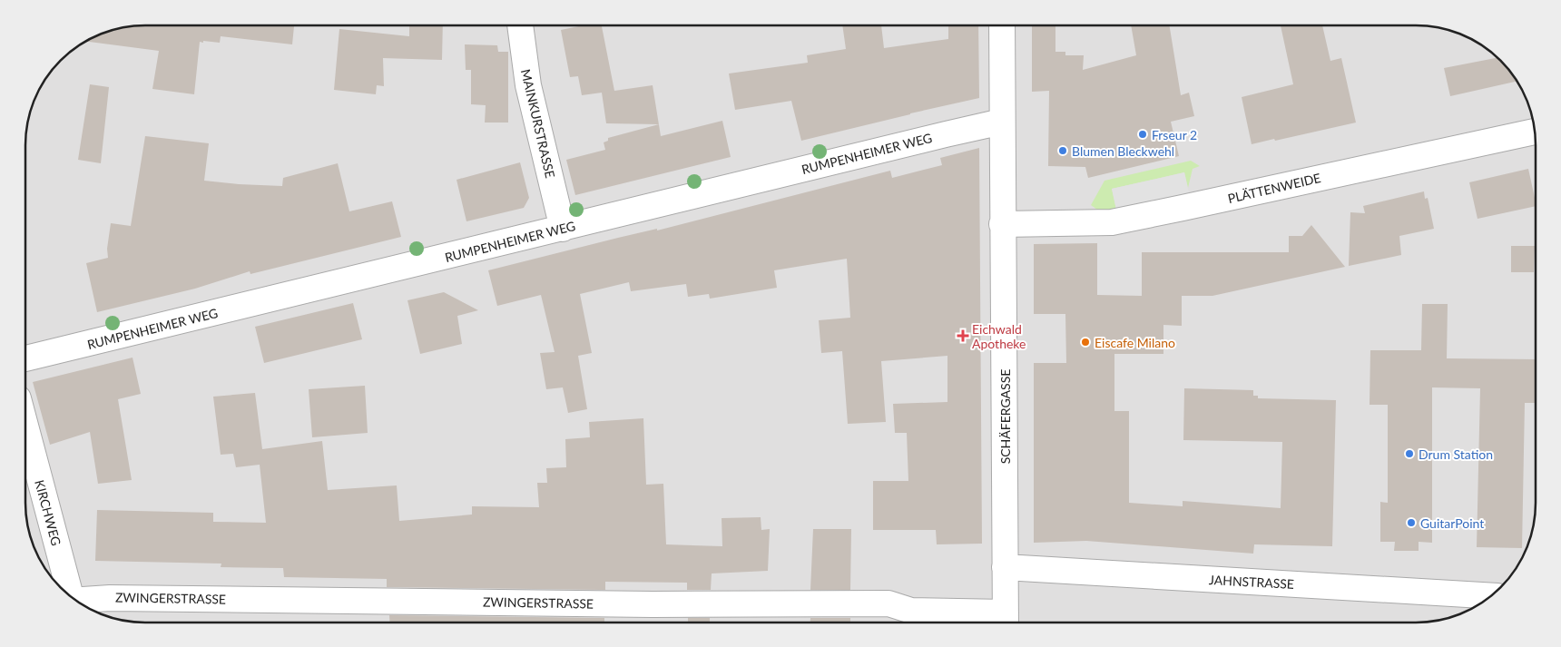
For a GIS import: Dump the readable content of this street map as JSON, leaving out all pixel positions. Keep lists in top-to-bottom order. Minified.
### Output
{"streets":{"street":["MAINKURSTRASSE","RUMPENHEIMER WEG","PLÄTTENWEIDE","SCHÄFERGASSE","KIRCHWEG","JAHNSTRASSE","ZWINGERSTRASSE"]},"crossings":[["MAINKURSTRASSE","RUMPENHEIMER WEG"],["RUMPENHEIMER WEG","SCHÄFERGASSE"],["PLÄTTENWEIDE","SCHÄFERGASSE"],["SCHÄFERGASSE","JAHNSTRASSE"],["SCHÄFERGASSE","ZWINGERSTRASSE"]],"places":{"other":["Frseur 2","Blumen Bleckwehl","Eiscafe Milano","Drum Station","GuitarPoint"],"health":["Eichwald Apotheke"]}}
